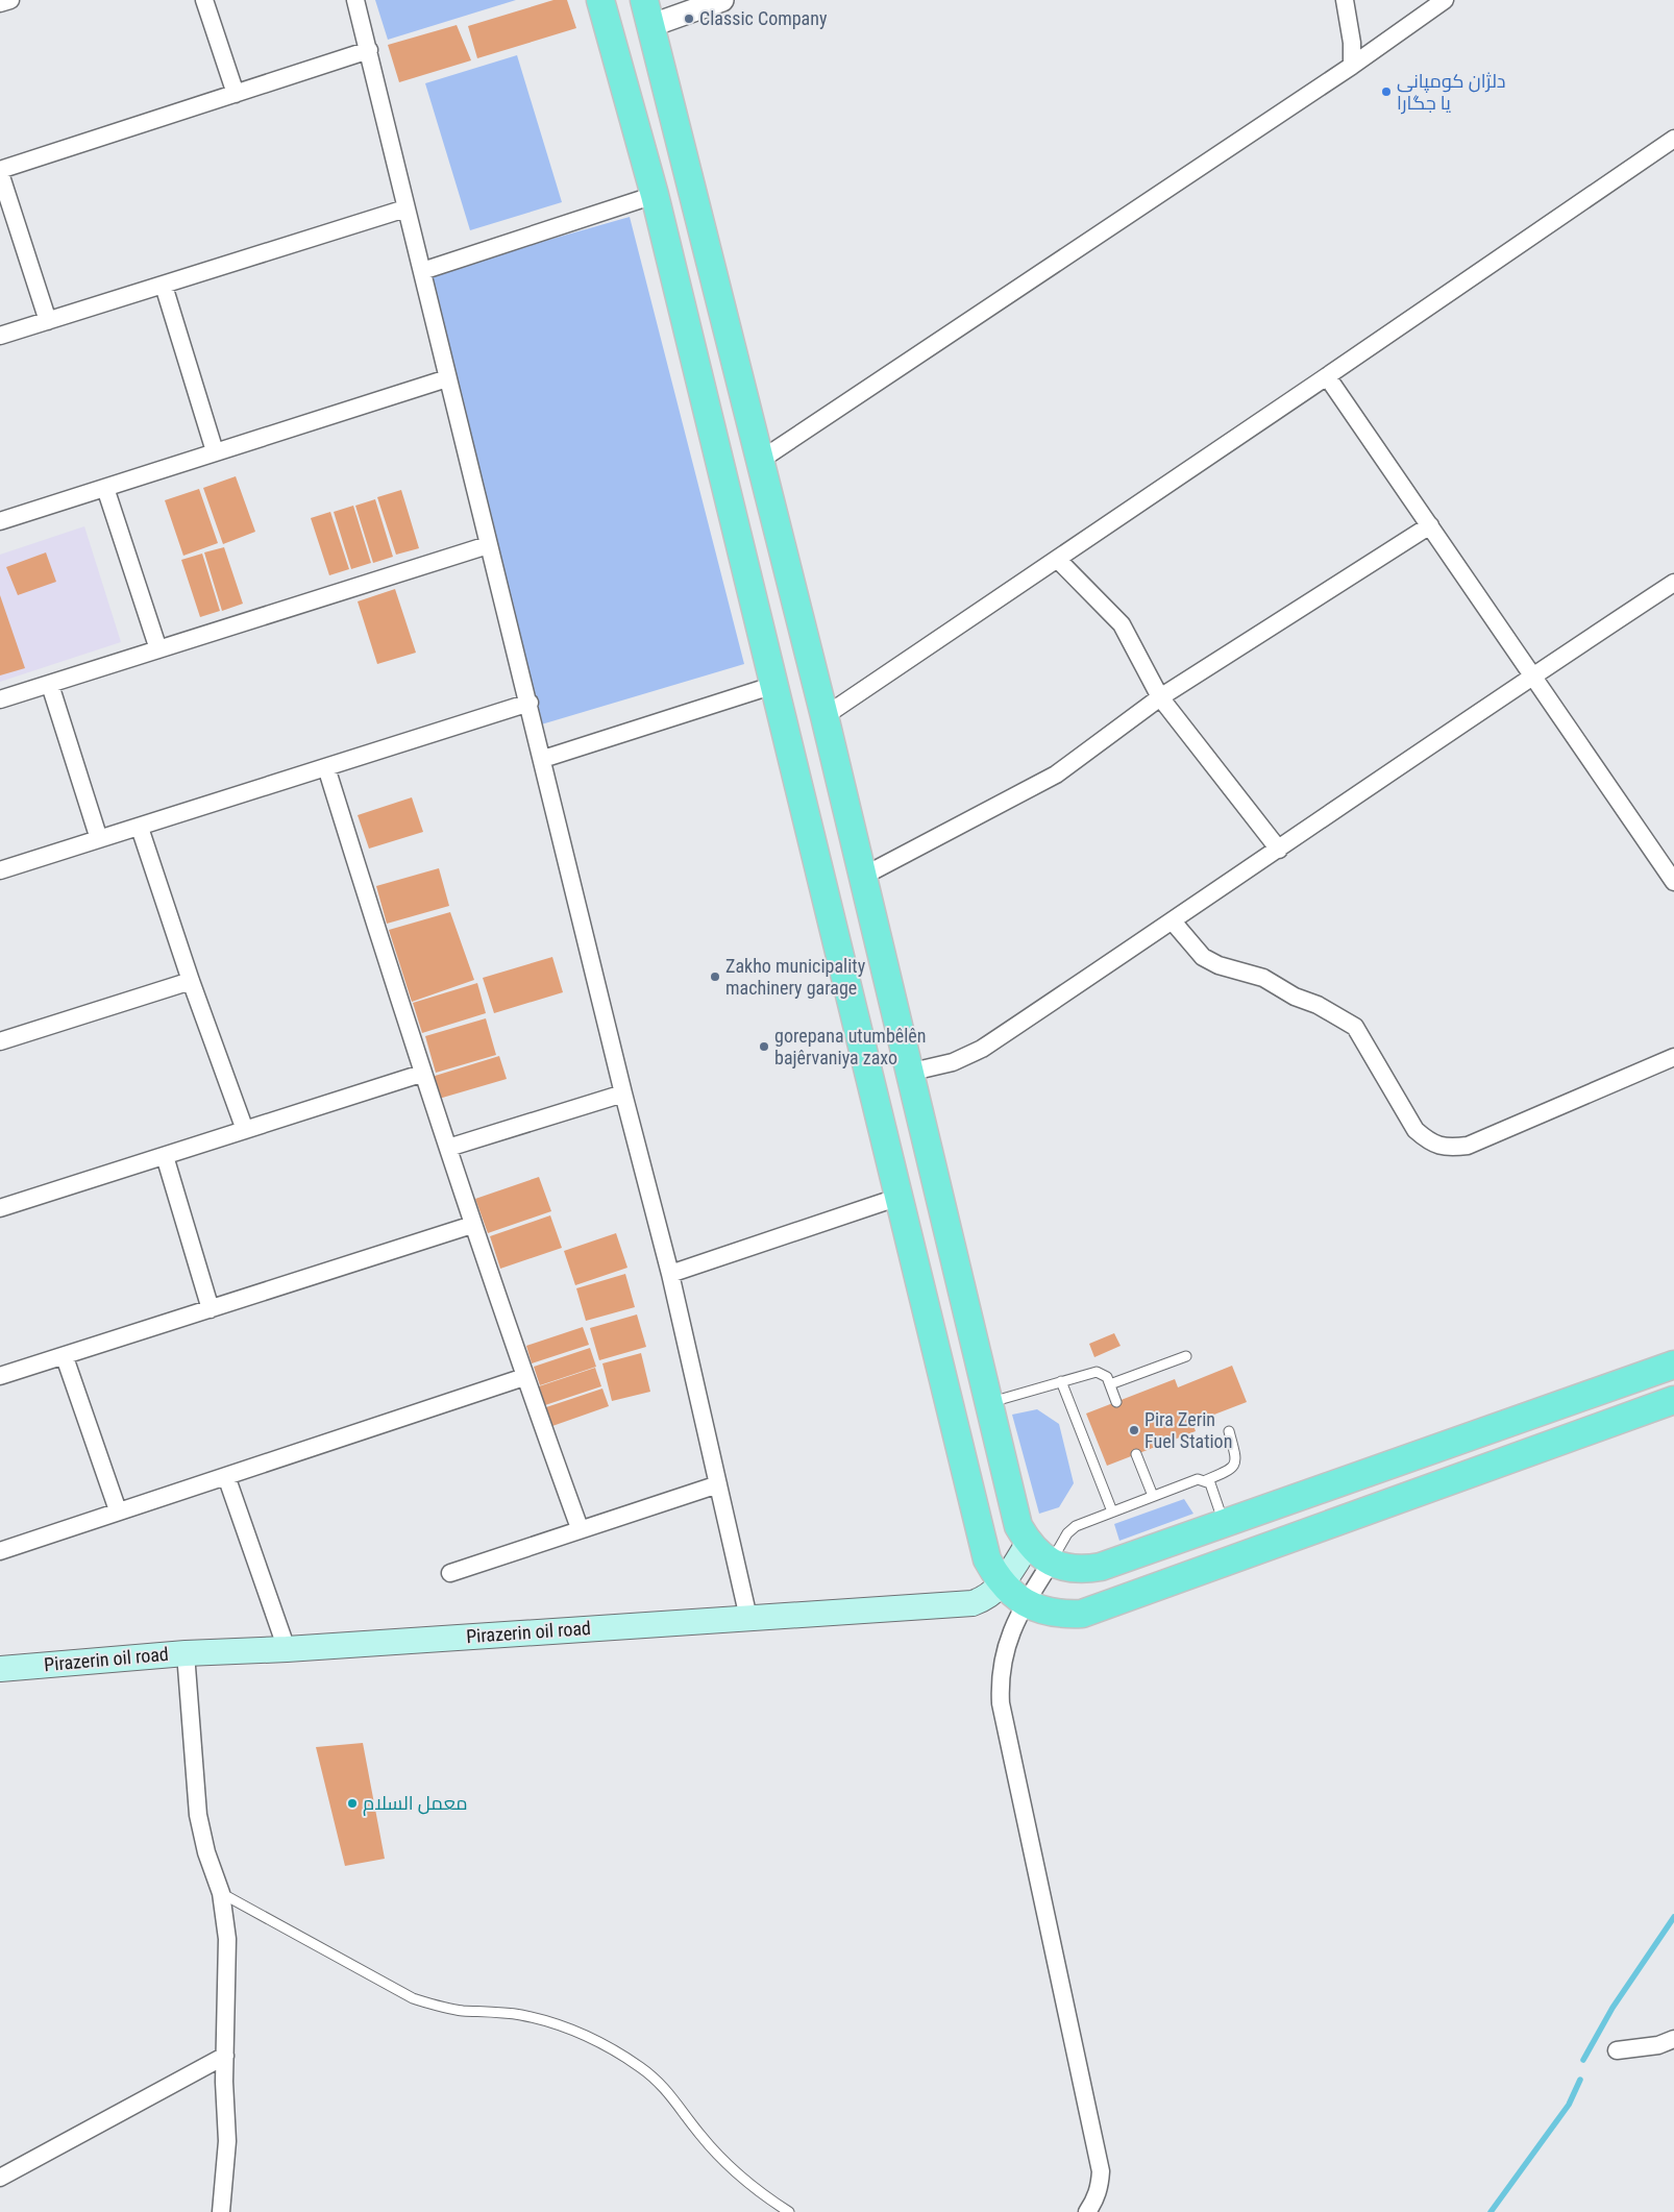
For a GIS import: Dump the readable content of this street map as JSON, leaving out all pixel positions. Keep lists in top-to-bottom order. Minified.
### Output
{"streets":{"main road":["Pirazerin oil road"]},"places":["Classic Company","دلژان کومپانی یا جگارا","Zakho municipality machinery garage","gorepana utumbêlên bajêrvaniya zaxo","Pira Zerin Fuel Station","معمل السلام"]}
